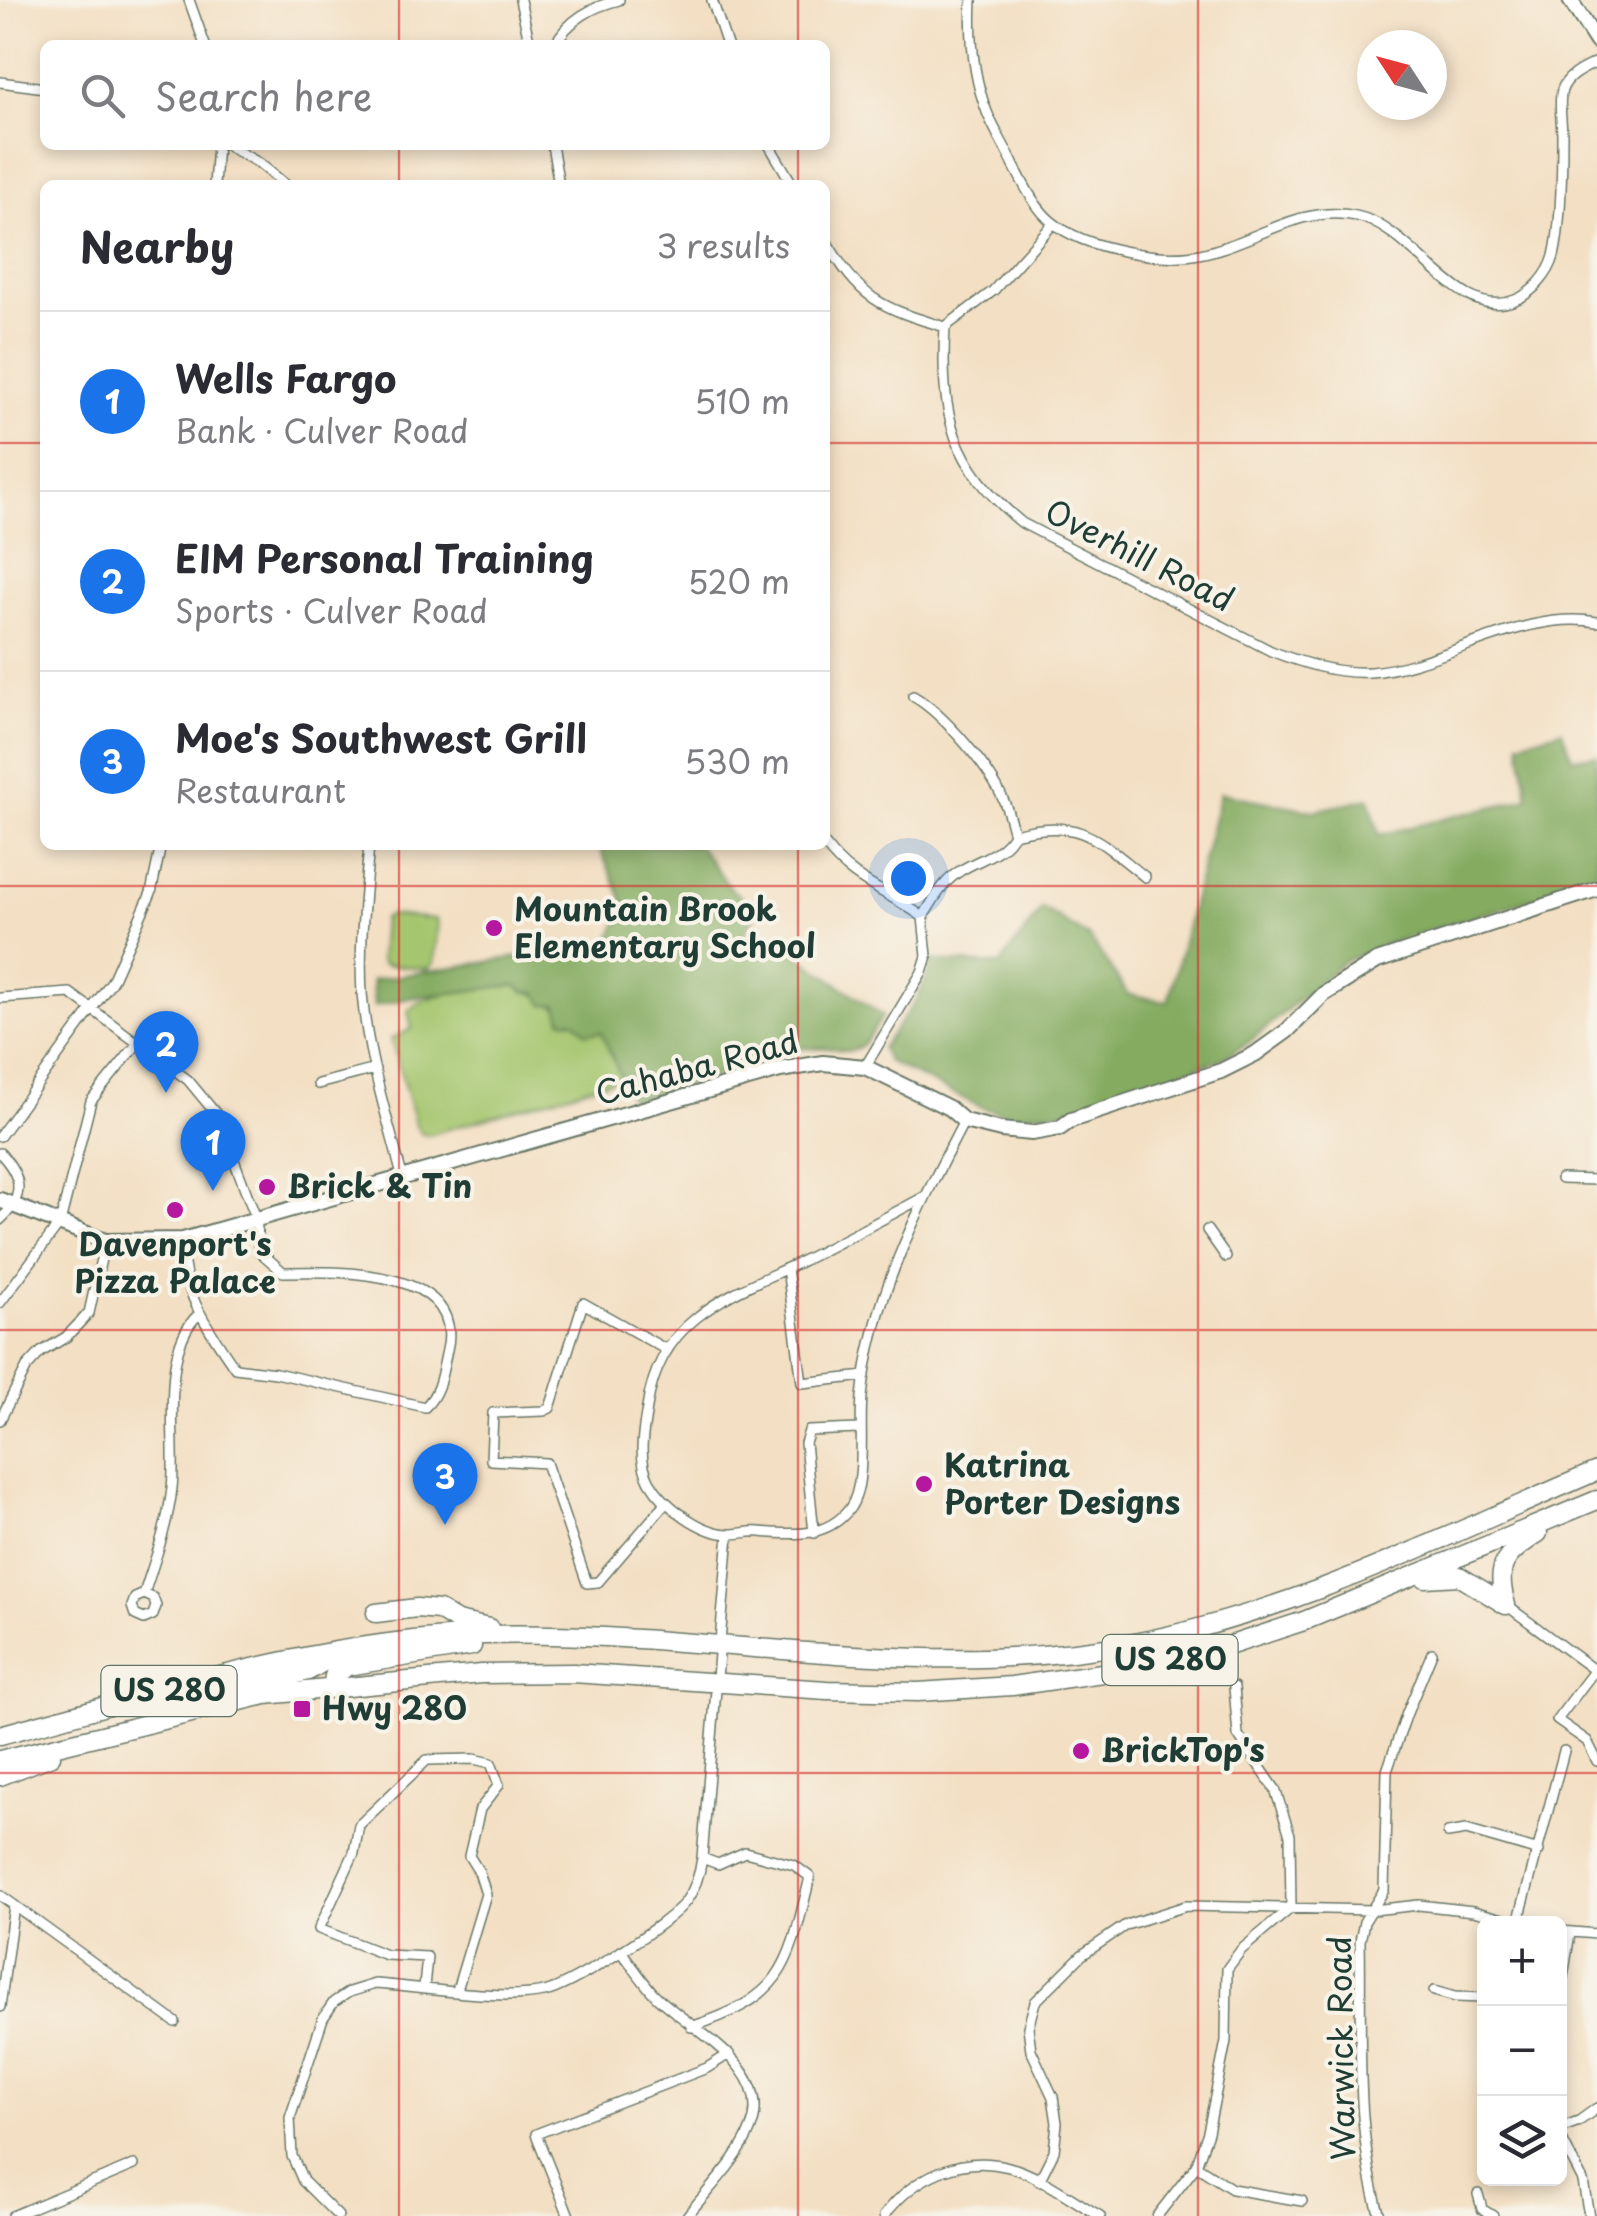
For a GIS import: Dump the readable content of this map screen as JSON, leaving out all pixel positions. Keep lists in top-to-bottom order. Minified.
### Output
{"streets":{"highway":["US 280"],"street":["Overhill Road","Cahaba Road","Warwick Road"]},"places":{"other":["Mountain Brook Elementary School","Brick & Tin","Davenport's Pizza Palace","Katrina Porter Designs","BrickTop's"],"transit":["Hwy 280"]},"north":"top left","page":{"search":"Search here","heading":["Nearby","3 results"],"list":[{"mark":"1","name":"Wells Fargo","note":"Bank · Culver Road","value":"510 m"},{"mark":"2","name":"EIM Personal Training","note":"Sports · Culver Road","value":"520 m"},{"mark":"3","name":"Moe's Southwest Grill","note":"Restaurant","value":"530 m"}],"pins":["2","1","3"],"map_buttons":["+","−"]}}
